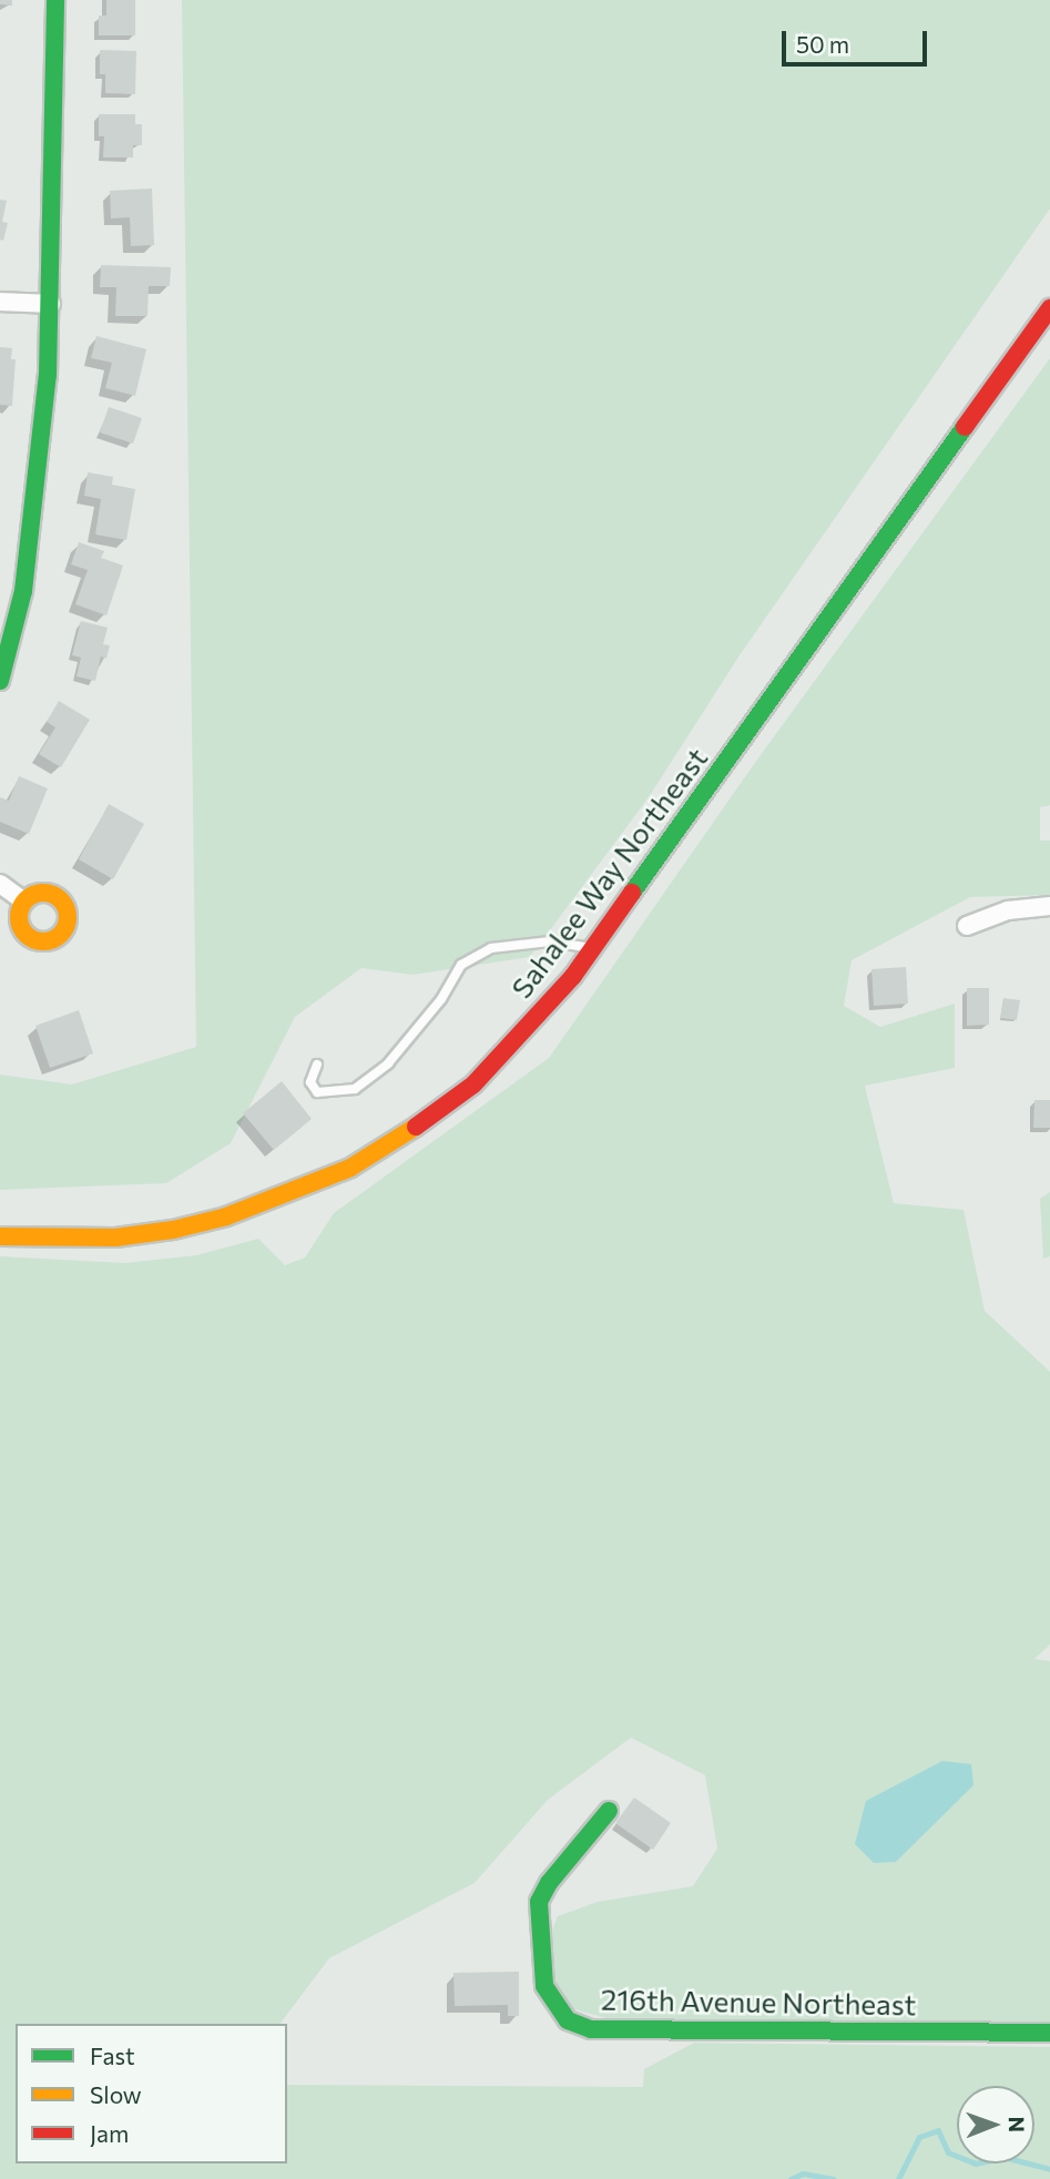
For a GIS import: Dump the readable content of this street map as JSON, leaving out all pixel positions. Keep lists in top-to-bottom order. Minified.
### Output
{"streets":{"main road":["Sahalee Way Northeast","216th Avenue Northeast"]},"legend":["Fast","Slow","Jam"],"scale_bar":"50 m","north":"right"}
